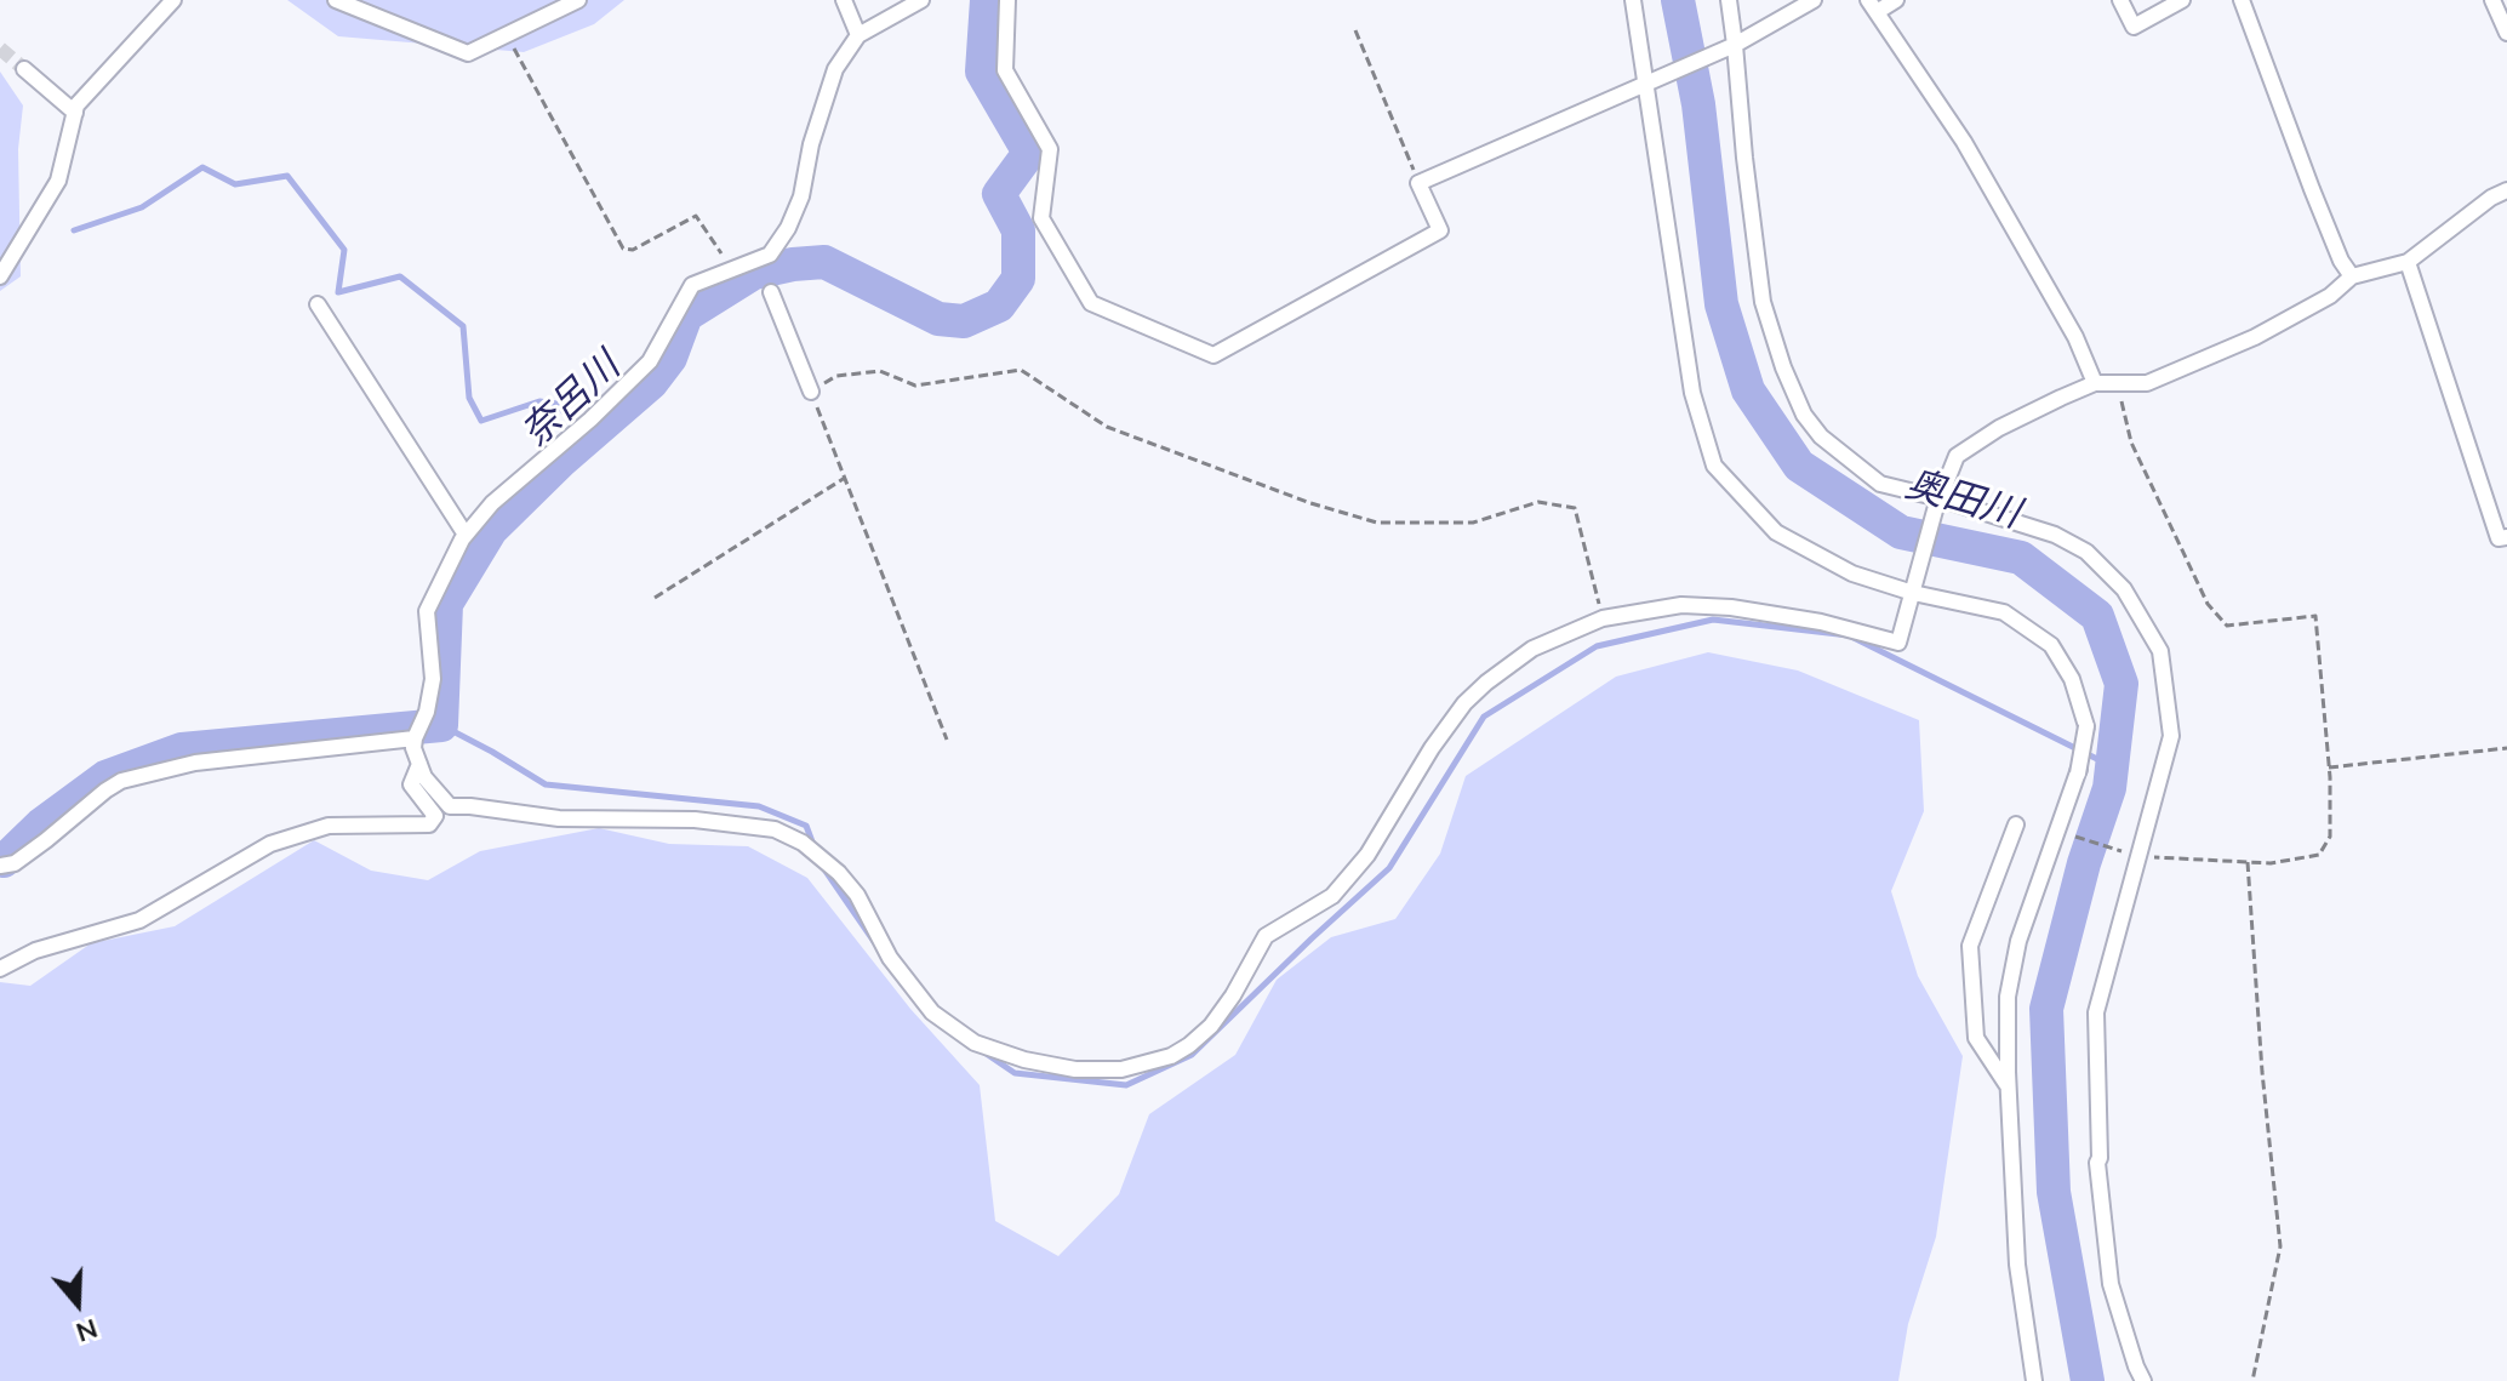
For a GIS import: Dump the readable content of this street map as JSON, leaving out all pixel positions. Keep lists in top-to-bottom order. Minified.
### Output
{"water":["奈呂川","奥田川"],"north":"bottom"}
